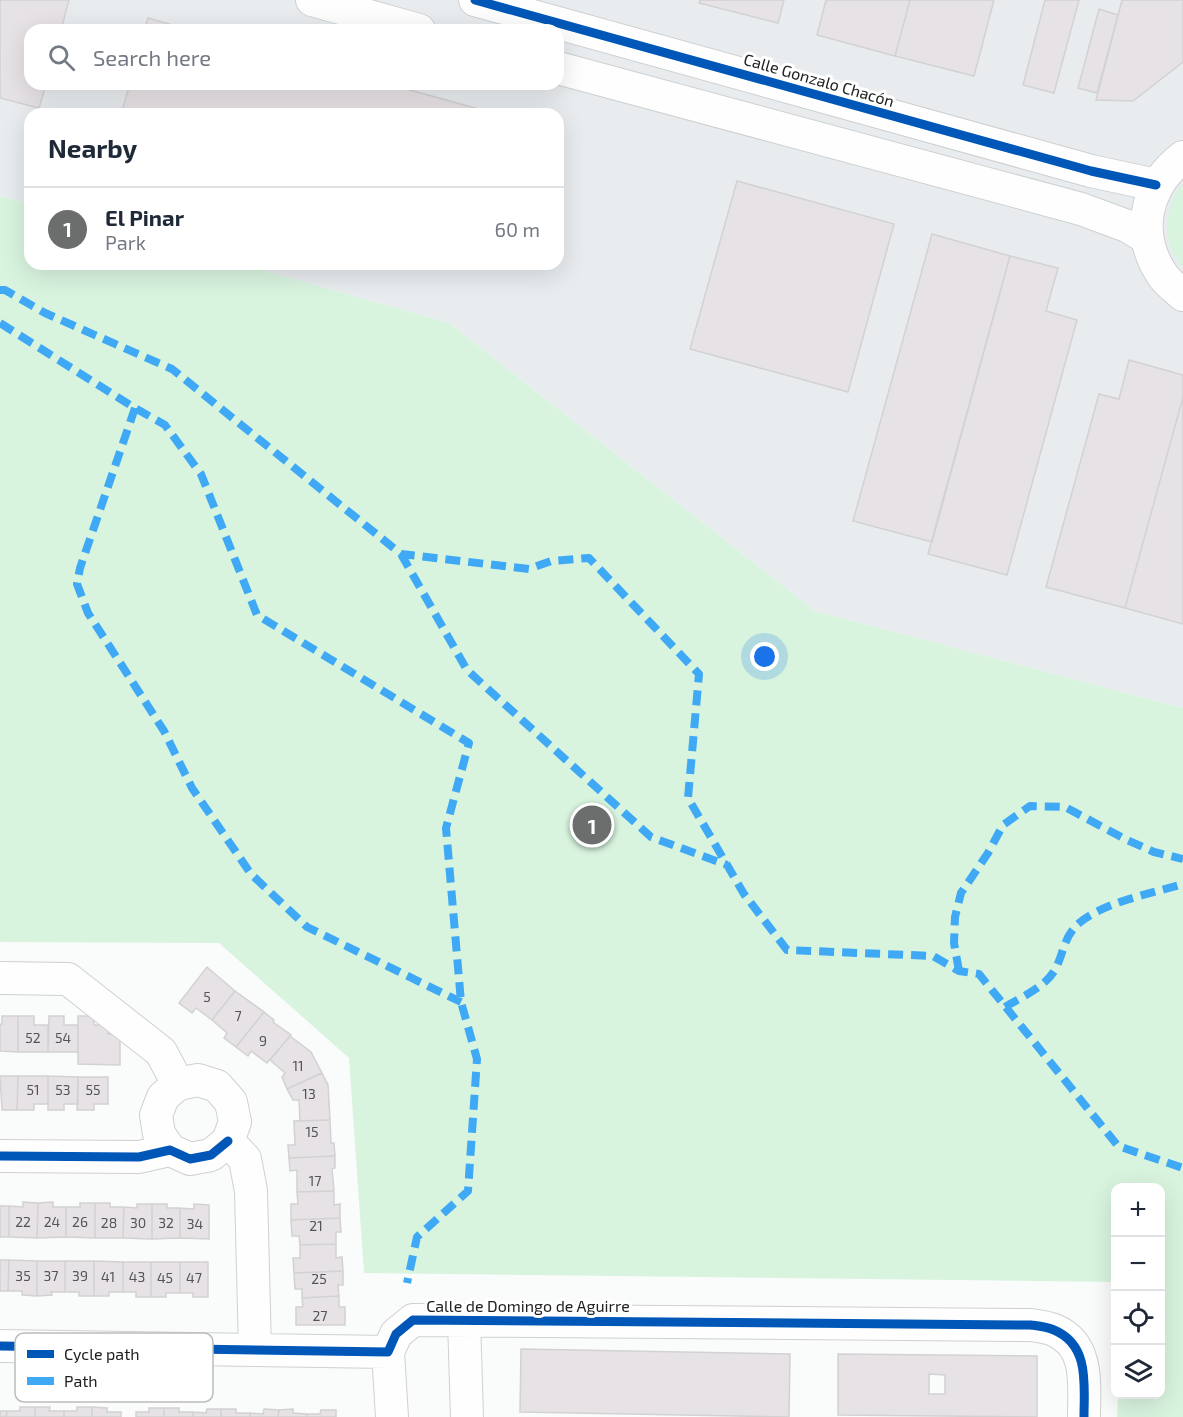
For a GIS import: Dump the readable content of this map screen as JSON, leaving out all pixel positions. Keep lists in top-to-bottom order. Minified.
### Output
{"streets":{"street":["Calle Gonzalo Chacón","Calle de Domingo de Aguirre"]},"house_numbers":["5","7","52","54","9","11","51","53","55","13","15","17","22","24","26","28","30","32","34","21","35","37","39","41","43","45","47","25","27"],"legend":["Cycle path","Path"],"page":{"search":"Search here","heading":"Nearby","list":[{"mark":"1","name":"El Pinar","note":"Park","value":"60 m"}],"pins":"1","map_buttons":["+","−"]}}
